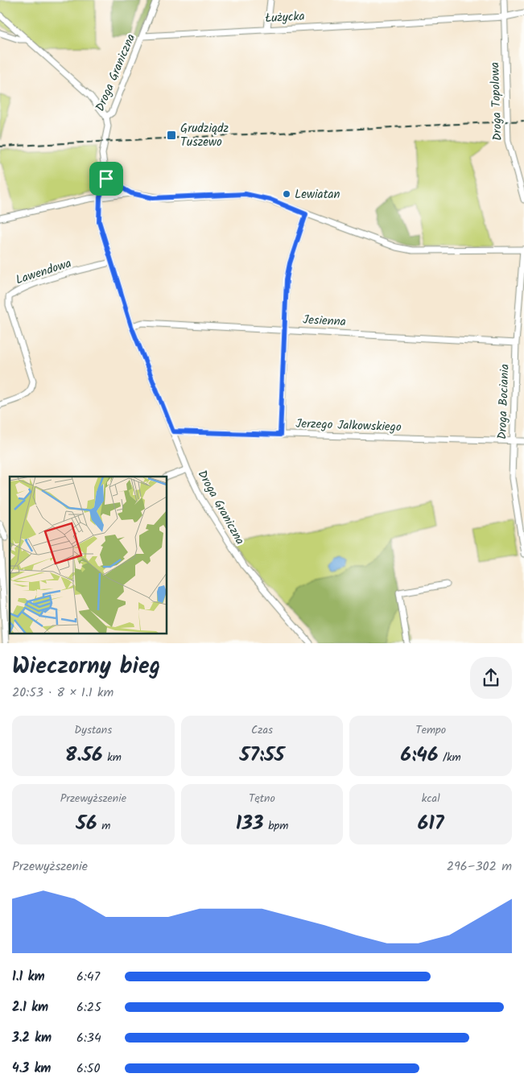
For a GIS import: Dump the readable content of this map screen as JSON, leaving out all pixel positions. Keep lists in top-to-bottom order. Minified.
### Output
{"streets":{"street":["Łużycka","Droga Graniczna","Droga Topolowa","Lawendowa","Jesienna","Droga Bociania","Jerzego Jalkowskiego"]},"crossings":[["Łużycka","Droga Graniczna"],["Łużycka","Droga Topolowa"],["Droga Graniczna","Lawendowa"],["Droga Graniczna","Jesienna"],["Droga Graniczna","Jerzego Jalkowskiego"],["Jesienna","Droga Bociania"],["Droga Bociania","Jerzego Jalkowskiego"]],"places":{"transit":["Grudziądz Tuszewo"],"other":["Lewiatan"]},"page":{"heading":["Wieczorny bieg","20:53 · 8 × 1.1 km"],"stats":[["Dystans","8.56 km"],["Czas","57:55"],["Tempo","6:46 /km"],["Przewyższenie","56 m"],["Tętno","133 bpm"],["kcal","617"]],"chart":["Przewyższenie","296–302 m"],"list":[{"name":"1.1 km","note":"6:47"},{"name":"2.1 km","note":"6:25"},{"name":"3.2 km","note":"6:34"},{"name":"4.3 km","note":"6:50"}]}}
